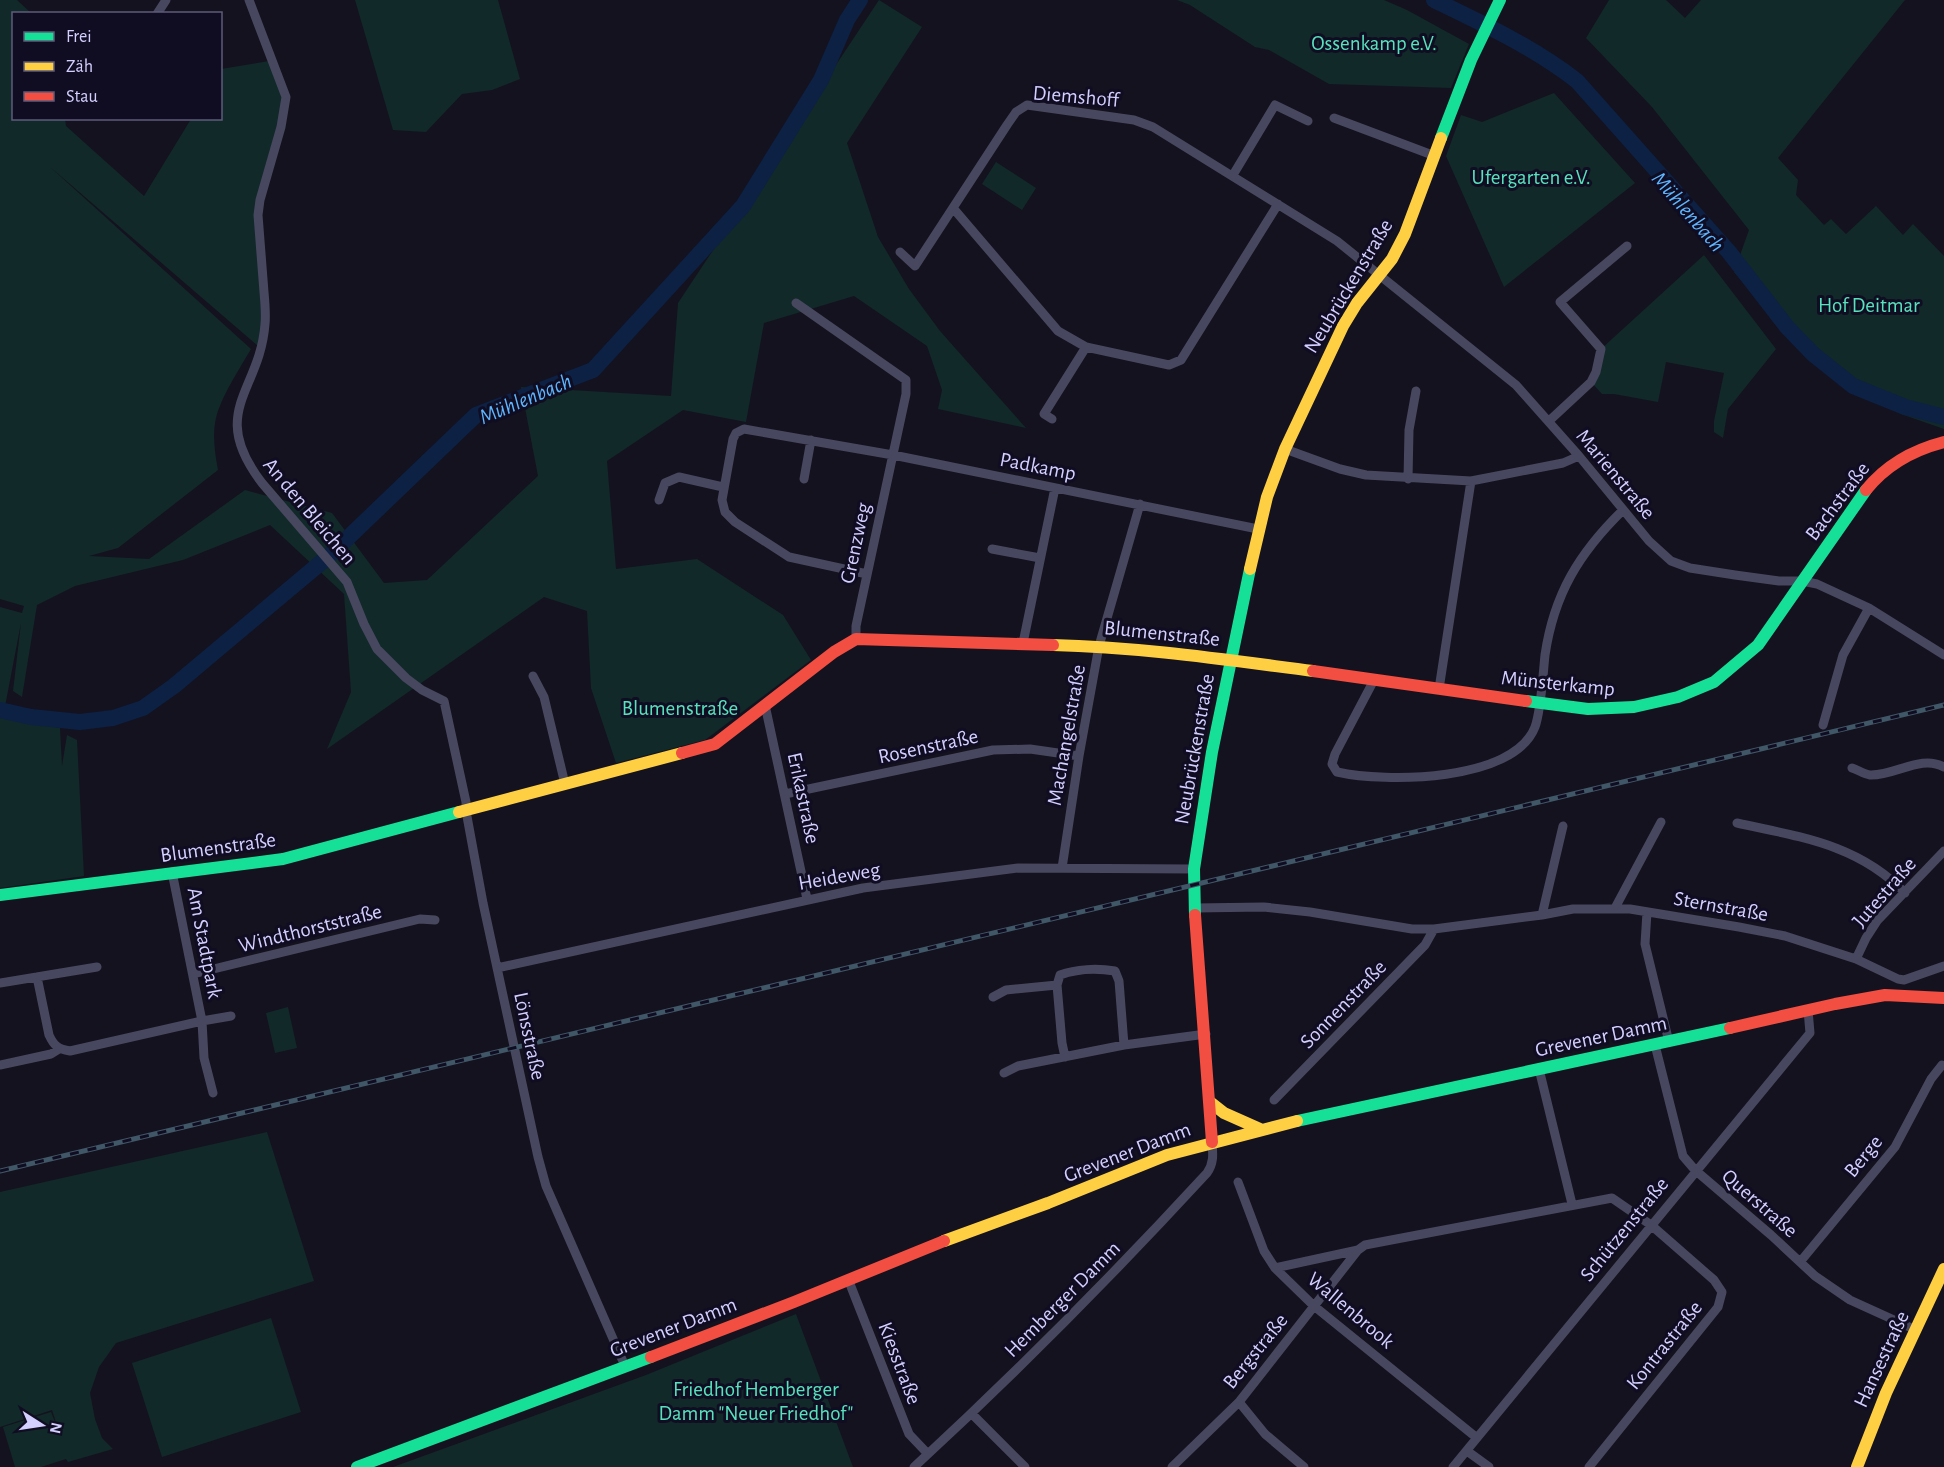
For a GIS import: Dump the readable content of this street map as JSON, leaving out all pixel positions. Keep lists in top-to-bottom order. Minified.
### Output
{"streets":{"street":["Diemshoff","Neubrückenstraße","Padkamp","Marienstraße","Bachstraße","An den Bleichen","Grenzweg","Blumenstraße","Münsterkamp","Machangelstraße","Rosenstraße","Erikastraße","Heideweg","Jutestraße","Sternstraße","Windthorststraße","Am Stadtpark","Sonnenstraße","Lönsstraße","Grevener Damm","Berge","Querstraße","Schützenstraße","Hemberger Damm","Wallenbrook","Kontrastraße","Bergstraße","Hansestraße","Kiesstraße"]},"crossings":[["Diemshoff","Neubrückenstraße"],["Diemshoff","Marienstraße"],["Neubrückenstraße","Padkamp"],["Neubrückenstraße","Marienstraße"],["Neubrückenstraße","Blumenstraße"],["Neubrückenstraße","Heideweg"],["Neubrückenstraße","Sternstraße"],["Neubrückenstraße","Grevener Damm"],["Neubrückenstraße","Hemberger Damm"],["Padkamp","Grenzweg"],["Padkamp","Machangelstraße"],["Marienstraße","Bachstraße"],["Marienstraße","Münsterkamp"],["Bachstraße","Münsterkamp"],["An den Bleichen","Lönsstraße"],["Grenzweg","Blumenstraße"],["Blumenstraße","Münsterkamp"],["Blumenstraße","Machangelstraße"],["Blumenstraße","Erikastraße"],["Blumenstraße","Am Stadtpark"],["Blumenstraße","Lönsstraße"],["Machangelstraße","Rosenstraße"],["Machangelstraße","Heideweg"],["Rosenstraße","Erikastraße"],["Erikastraße","Heideweg"],["Heideweg","Lönsstraße"],["Jutestraße","Sternstraße"],["Sternstraße","Sonnenstraße"],["Windthorststraße","Am Stadtpark"],["Lönsstraße","Grevener Damm"],["Grevener Damm","Querstraße"],["Grevener Damm","Schützenstraße"],["Grevener Damm","Hemberger Damm"],["Grevener Damm","Kiesstraße"],["Berge","Querstraße"],["Querstraße","Schützenstraße"],["Querstraße","Hansestraße"],["Schützenstraße","Wallenbrook"],["Schützenstraße","Kontrastraße"],["Hemberger Damm","Kiesstraße"],["Wallenbrook","Bergstraße"]],"water":["Mühlenbach"],"parks":["Ossenkamp e.V.","Ufergarten e.V.","Hof Deitmar","Blumenstraße","Friedhof Hemberger Damm \"Neuer Friedhof\""],"legend":["Frei","Zäh","Stau"],"north":"right"}
